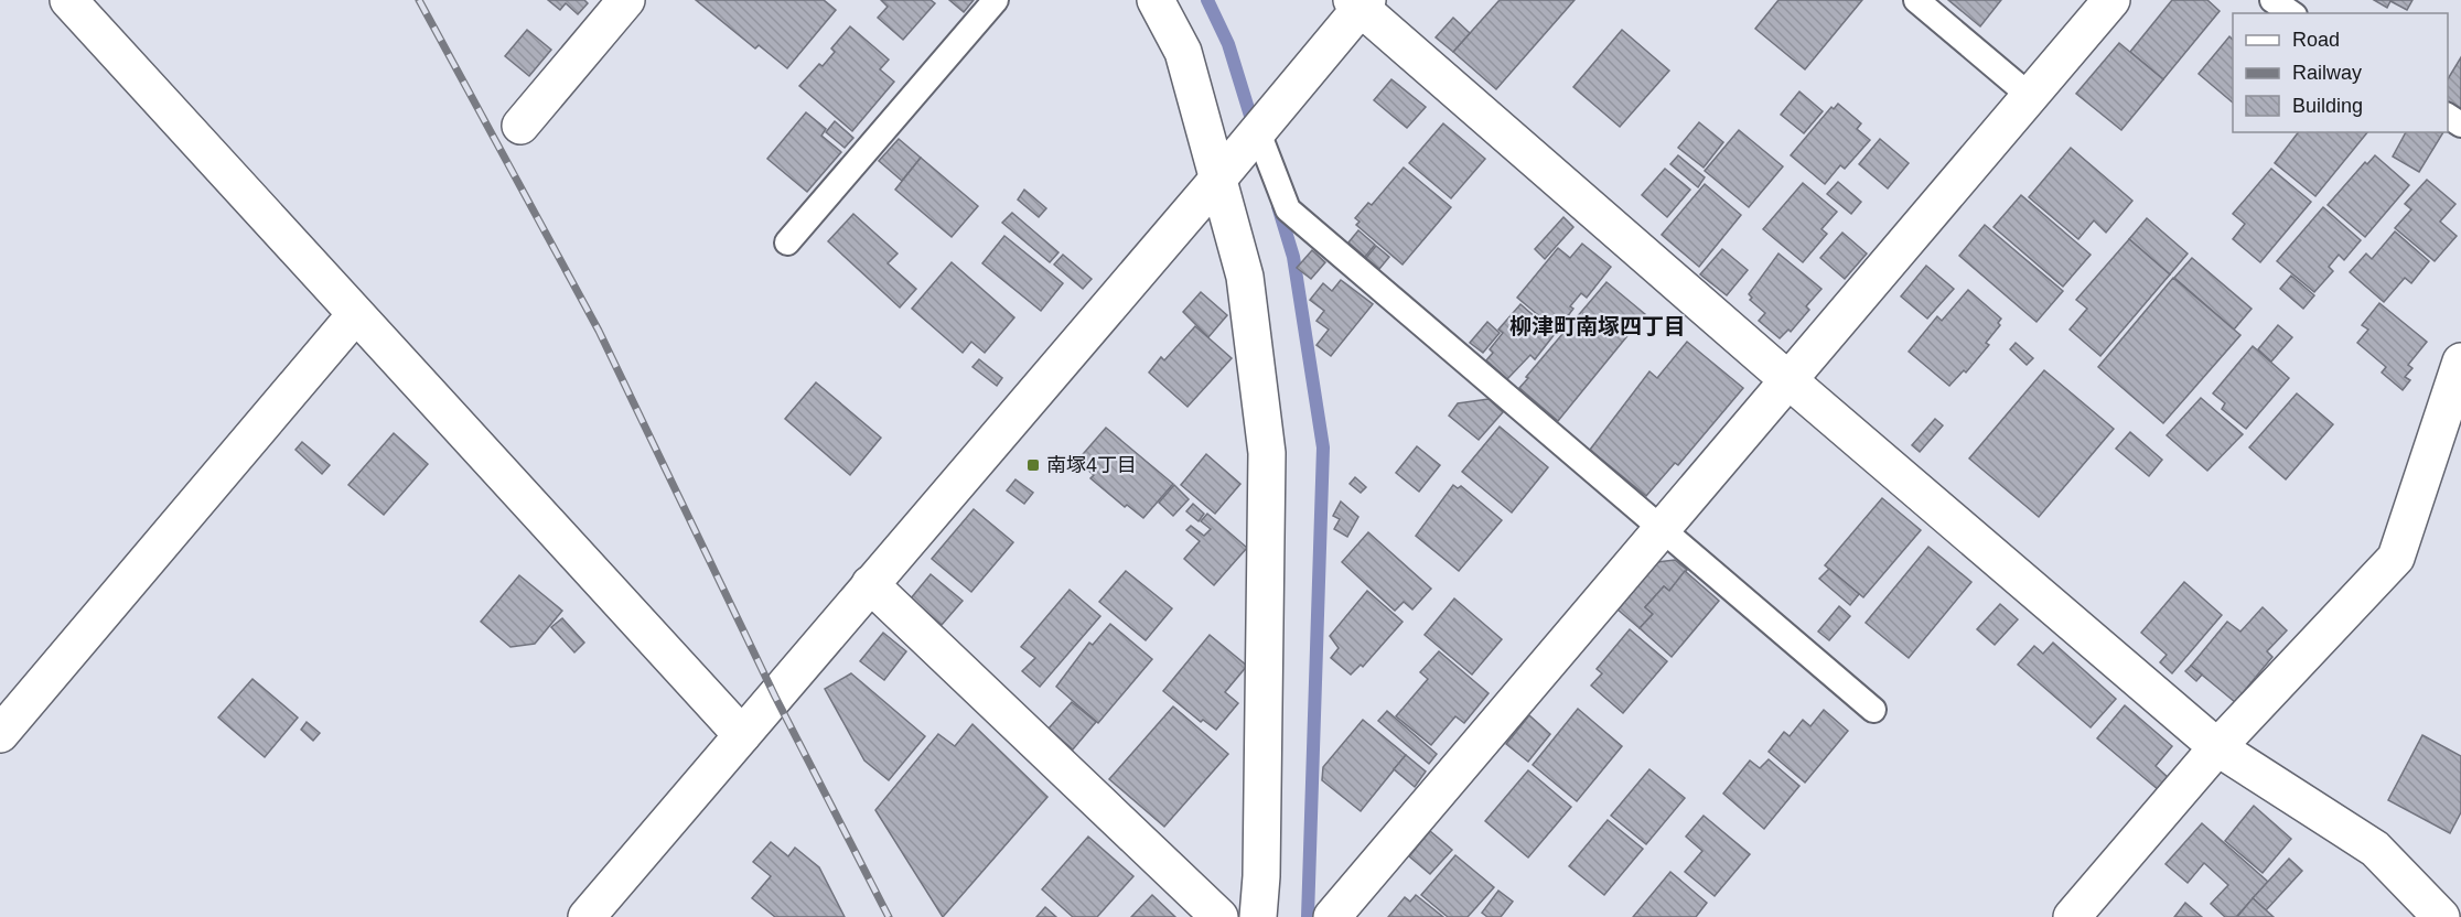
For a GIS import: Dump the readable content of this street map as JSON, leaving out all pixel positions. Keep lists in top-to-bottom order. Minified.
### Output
{"districts":["柳津町南塚四丁目"],"places":{"transit":["南塚4丁目"]},"legend":["Road","Railway","Building"]}
